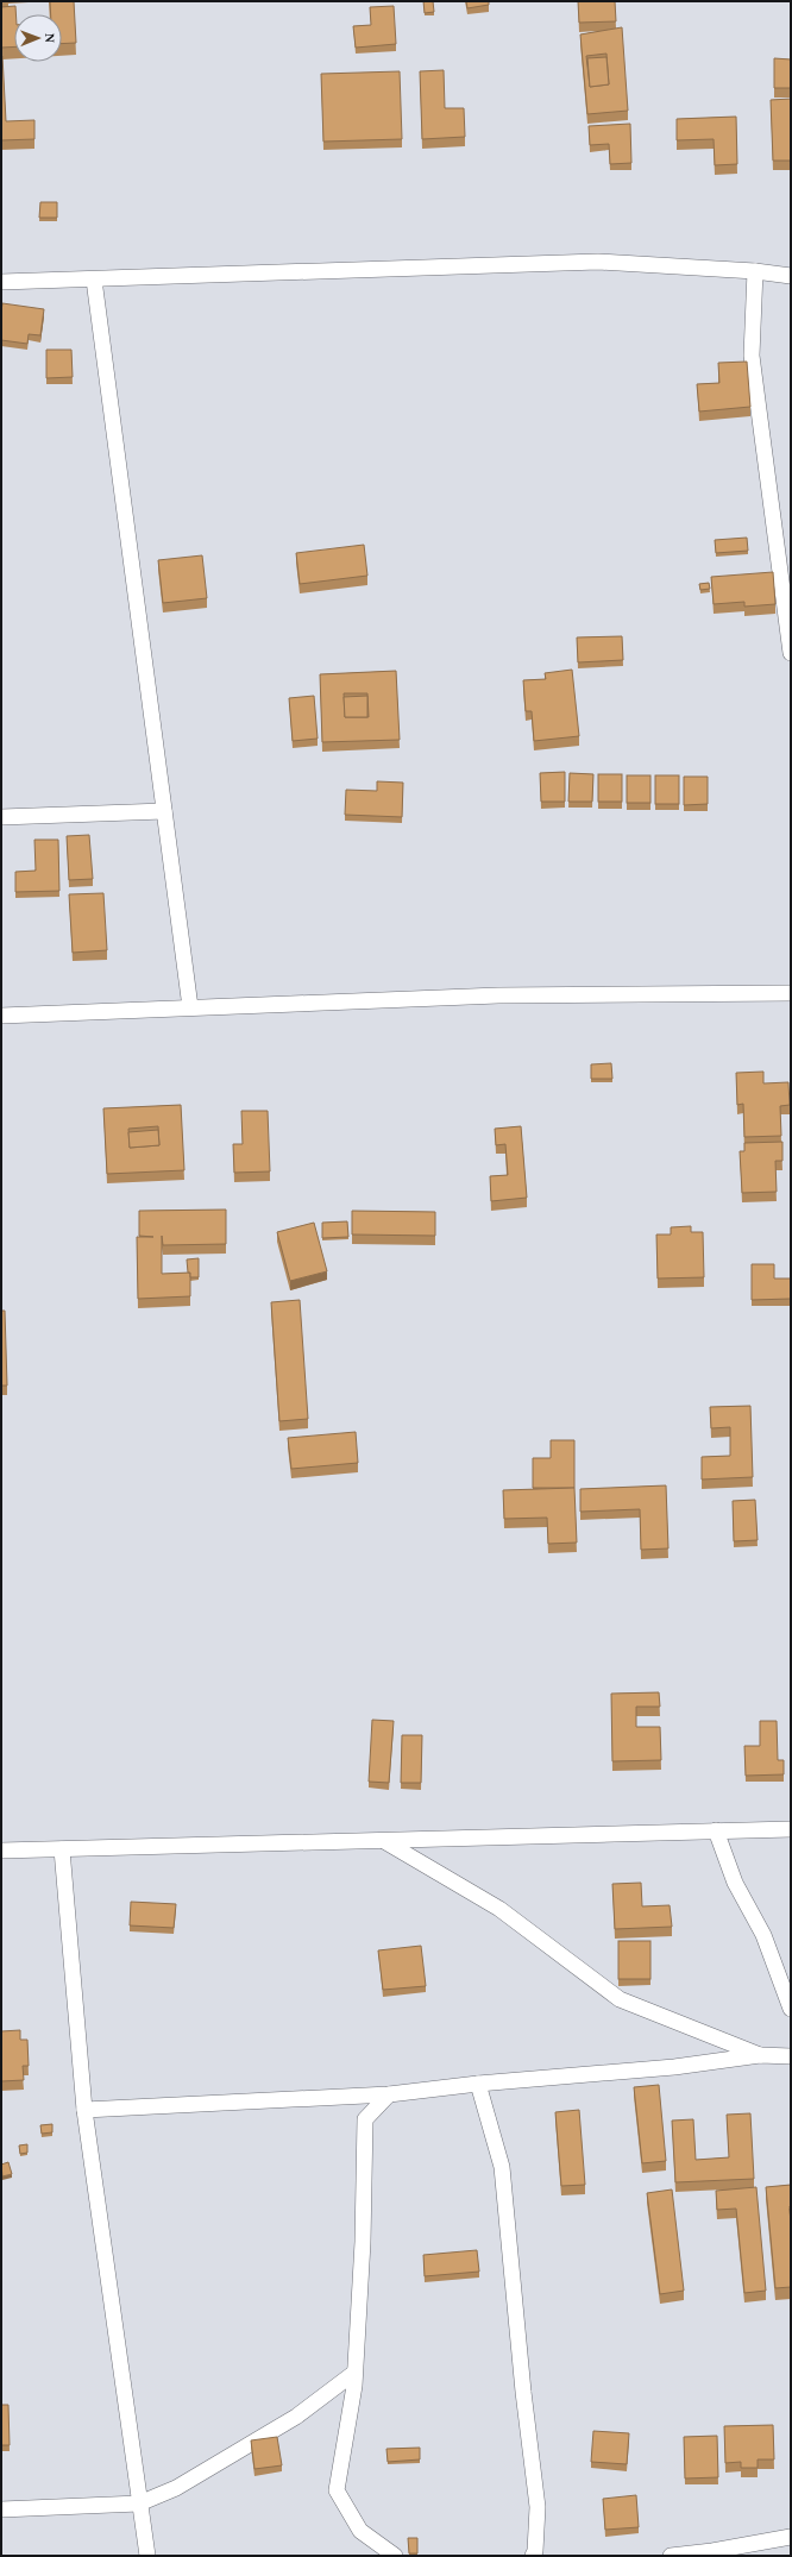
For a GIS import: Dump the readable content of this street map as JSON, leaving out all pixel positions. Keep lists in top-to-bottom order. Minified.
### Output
{"north":"right"}
